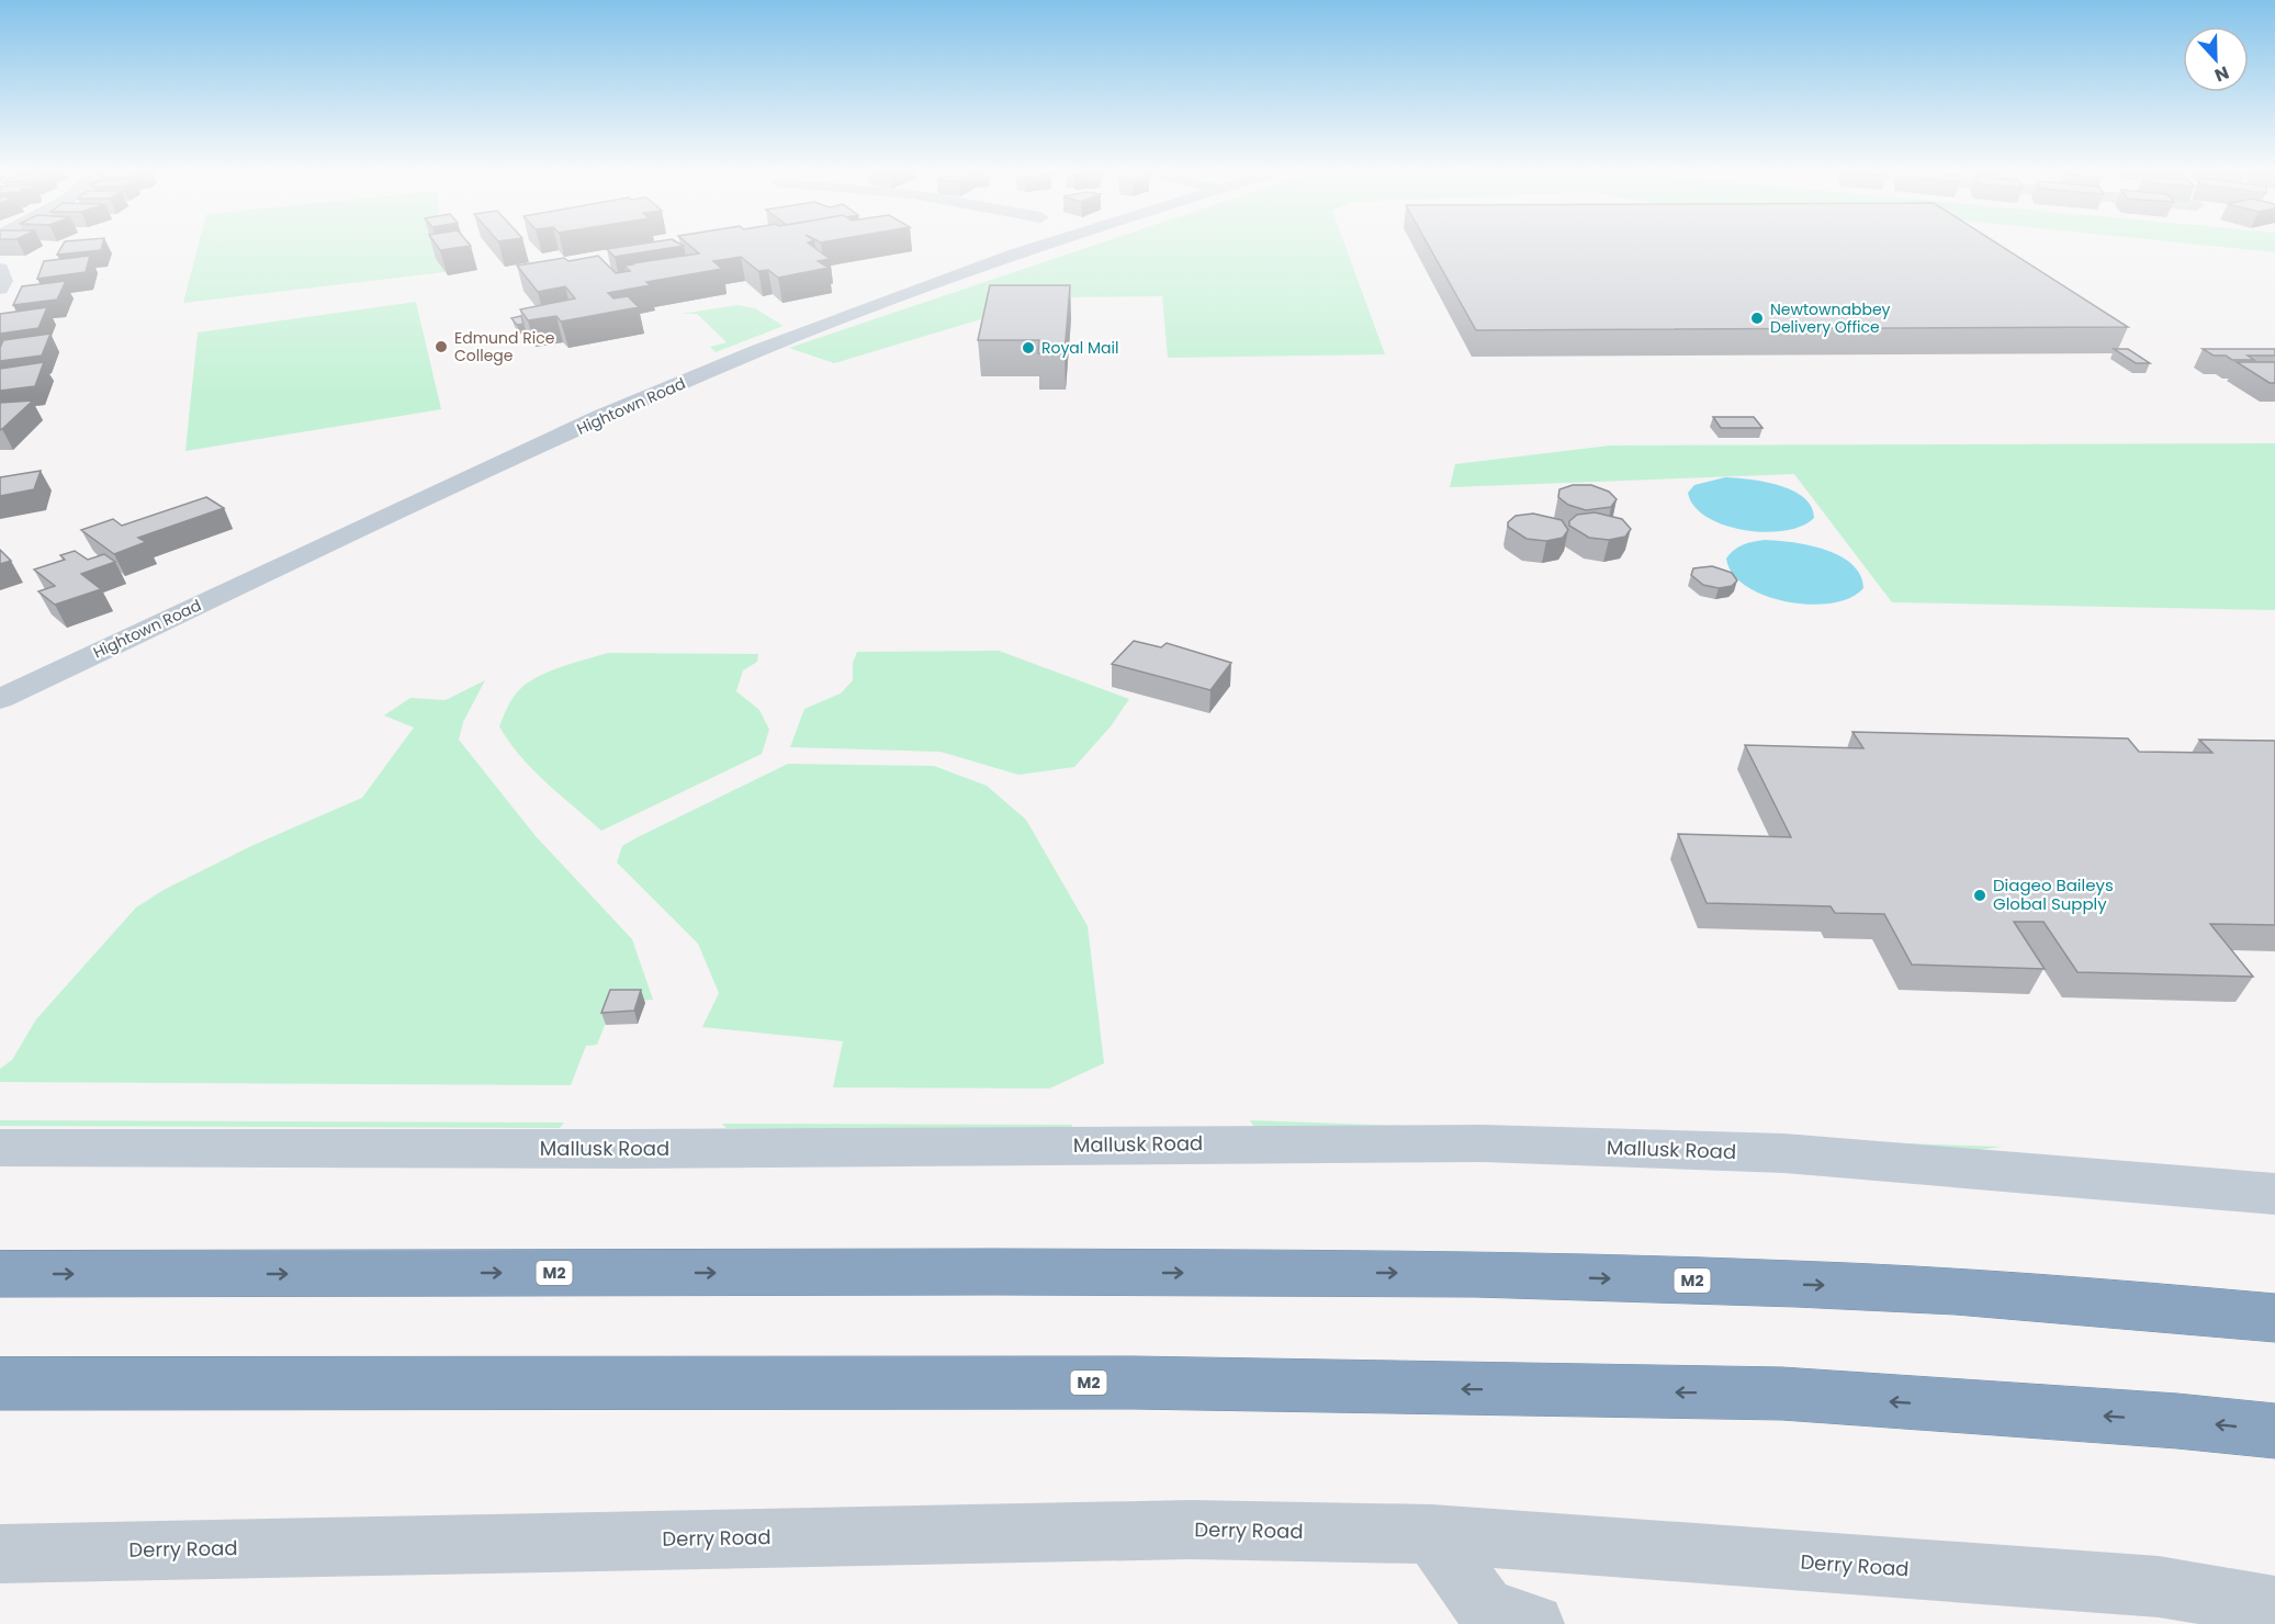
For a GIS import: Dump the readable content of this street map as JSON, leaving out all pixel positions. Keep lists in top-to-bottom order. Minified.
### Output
{"streets":{"highway":["M2"],"main road":["Hightown Road","Mallusk Road"],"street":["Derry Road"]},"places":["Newtownabbey Delivery Office","Edmund Rice College","Royal Mail","Diageo Baileys Global Supply"],"north":"bottom"}
